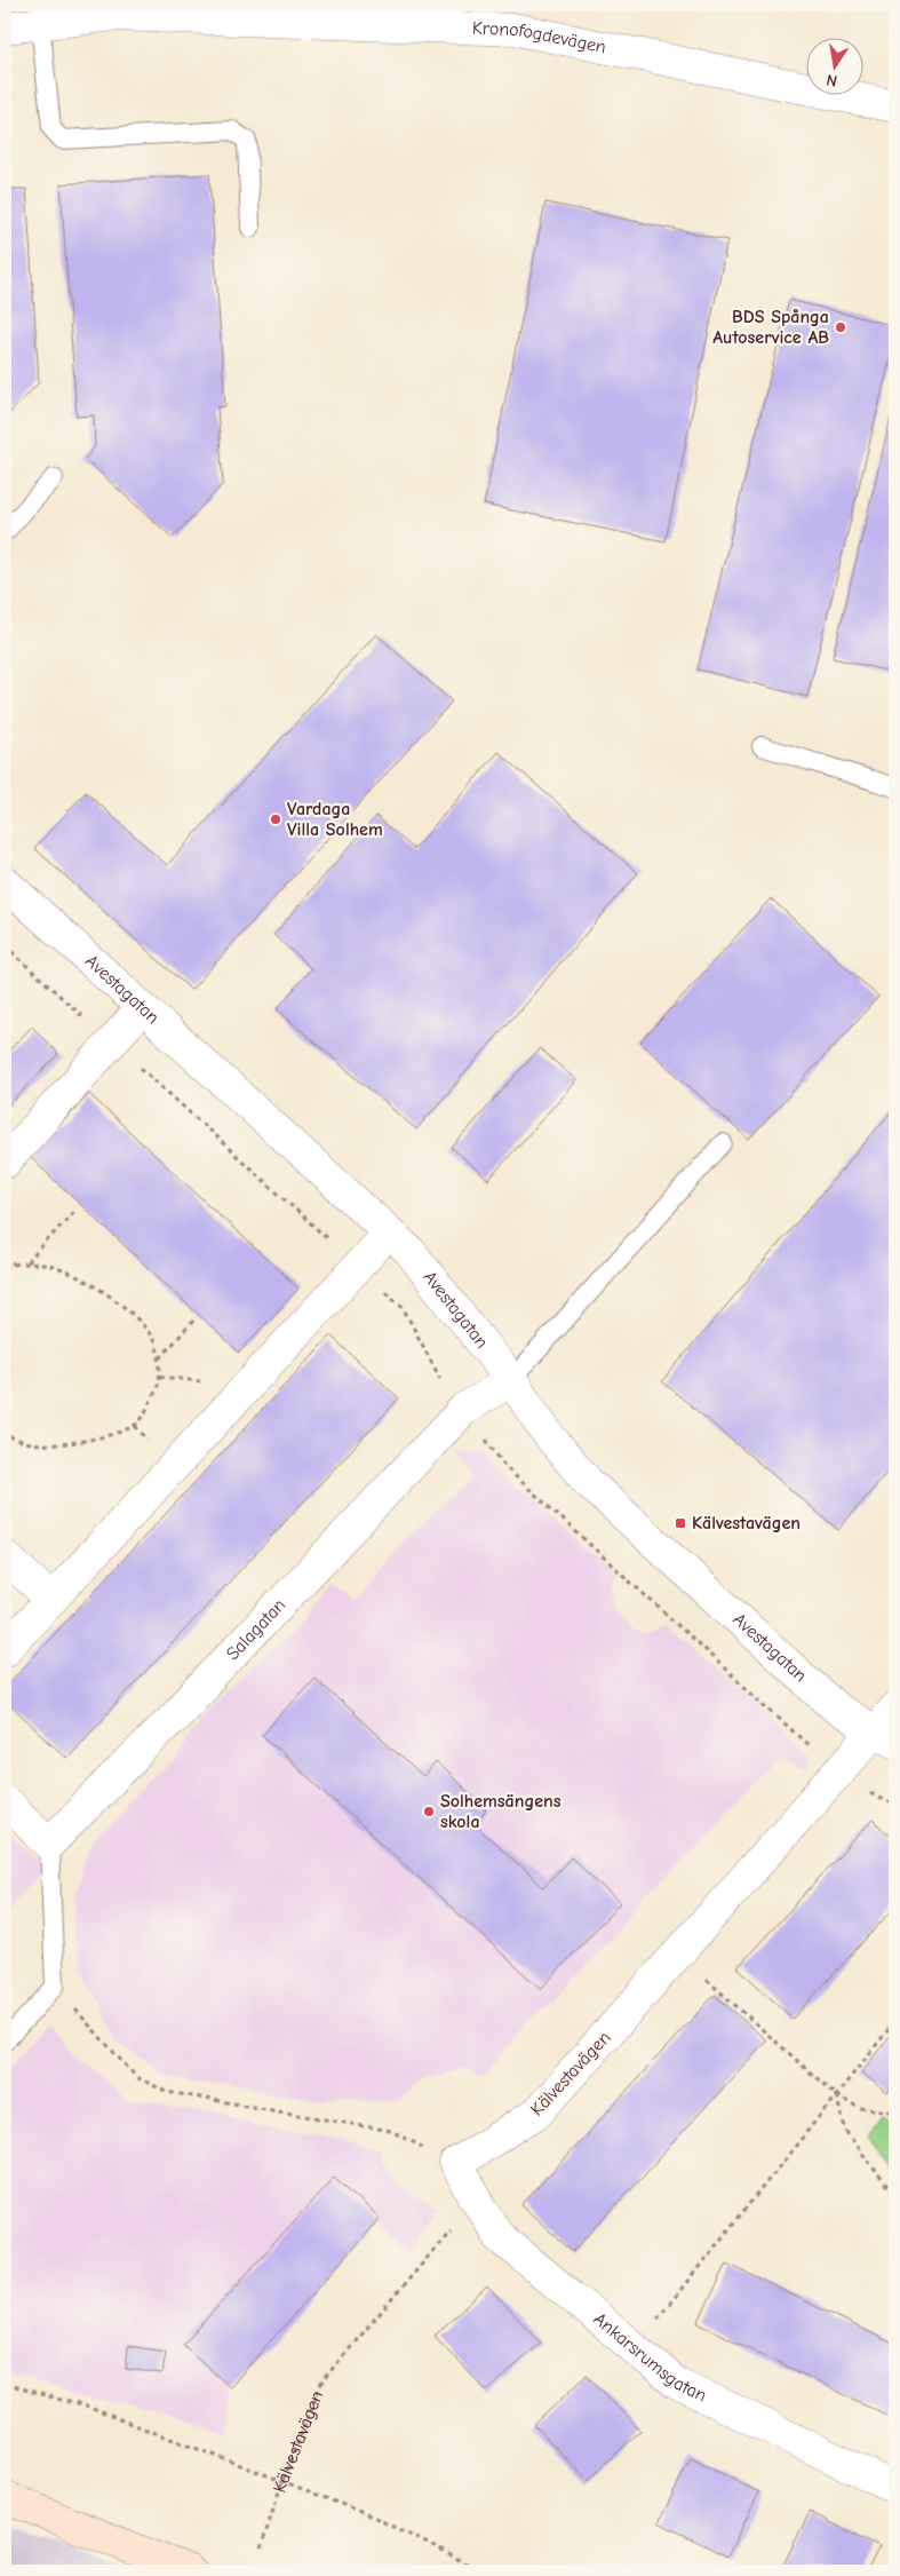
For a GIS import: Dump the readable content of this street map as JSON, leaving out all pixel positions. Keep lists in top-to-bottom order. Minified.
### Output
{"streets":{"street":["Kronofogdevägen","Avestagatan","Salagatan","Kälvestavägen","Ankarsrumsgatan"]},"crossings":[["Avestagatan","Salagatan"],["Avestagatan","Kälvestavägen"],["Kälvestavägen","Ankarsrumsgatan"]],"places":{"other":["BDS Spånga Autoservice AB","Vardaga Villa Solhem","Solhemsängens skola"],"transit":["Kälvestavägen"]},"north":"bottom"}
